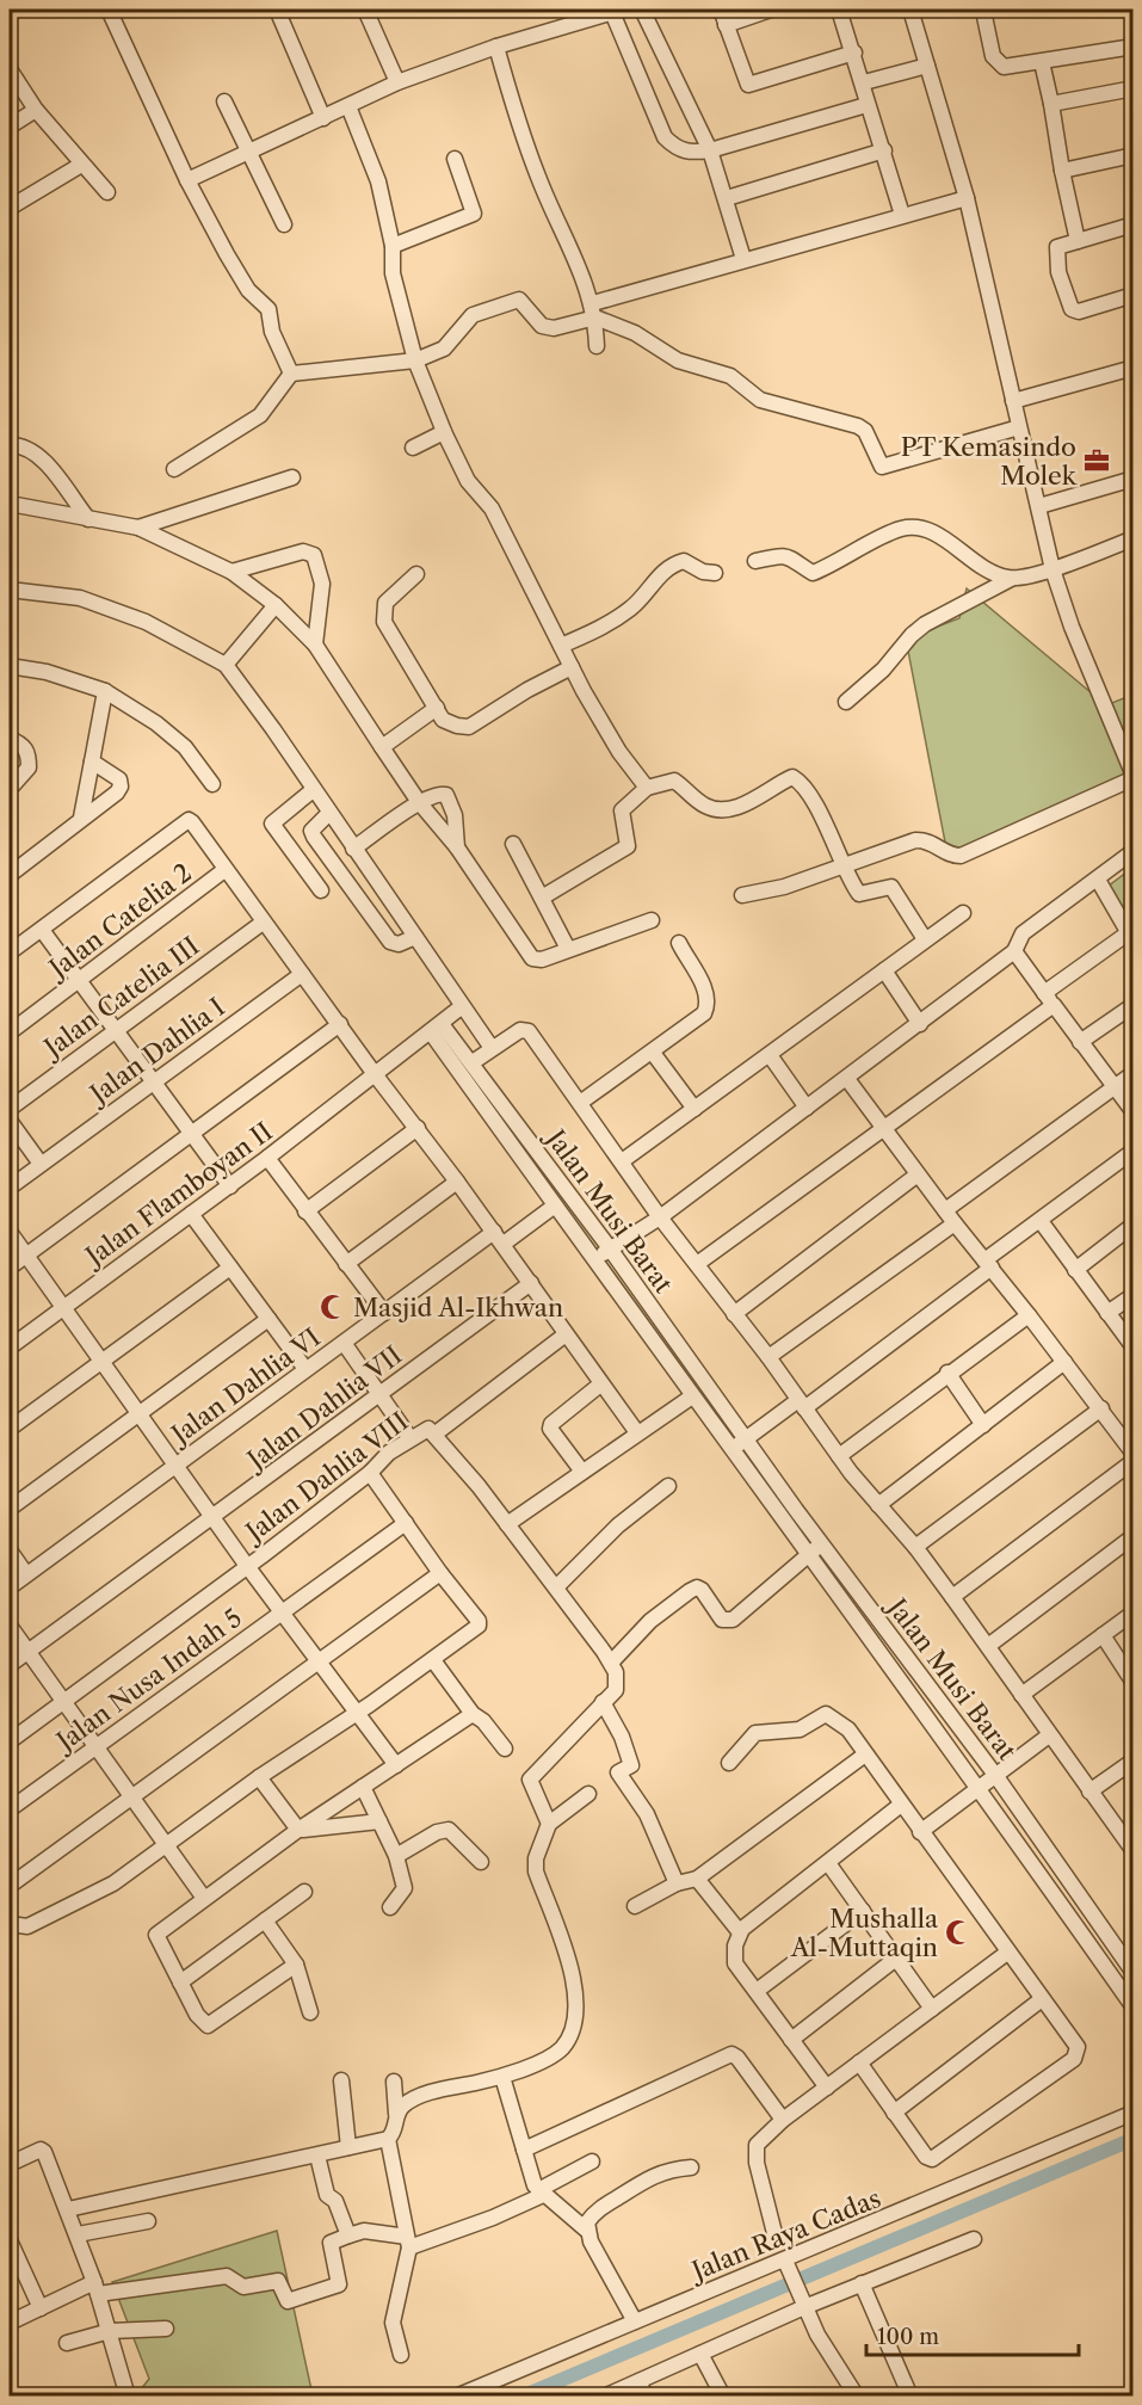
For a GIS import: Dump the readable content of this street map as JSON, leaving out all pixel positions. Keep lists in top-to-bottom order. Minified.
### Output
{"streets":{"street":["Jalan Catelia 2","Jalan Catelia III","Jalan Dahlia I","Jalan Flamboyan II","Jalan Musi Barat","Jalan Dahlia VI","Jalan Dahlia VII","Jalan Dahlia VIII","Jalan Nusa Indah 5","Jalan Raya Cadas"]},"crossings":[["Jalan Flamboyan II","Jalan Musi Barat"],["Jalan Musi Barat","Jalan Dahlia VI"]],"places":{"office":["PT Kemasindo Molek"],"mosque":["Masjid Al-Ikhwan","Mushalla Al-Muttaqin"]},"scale_bar":"100 m"}
